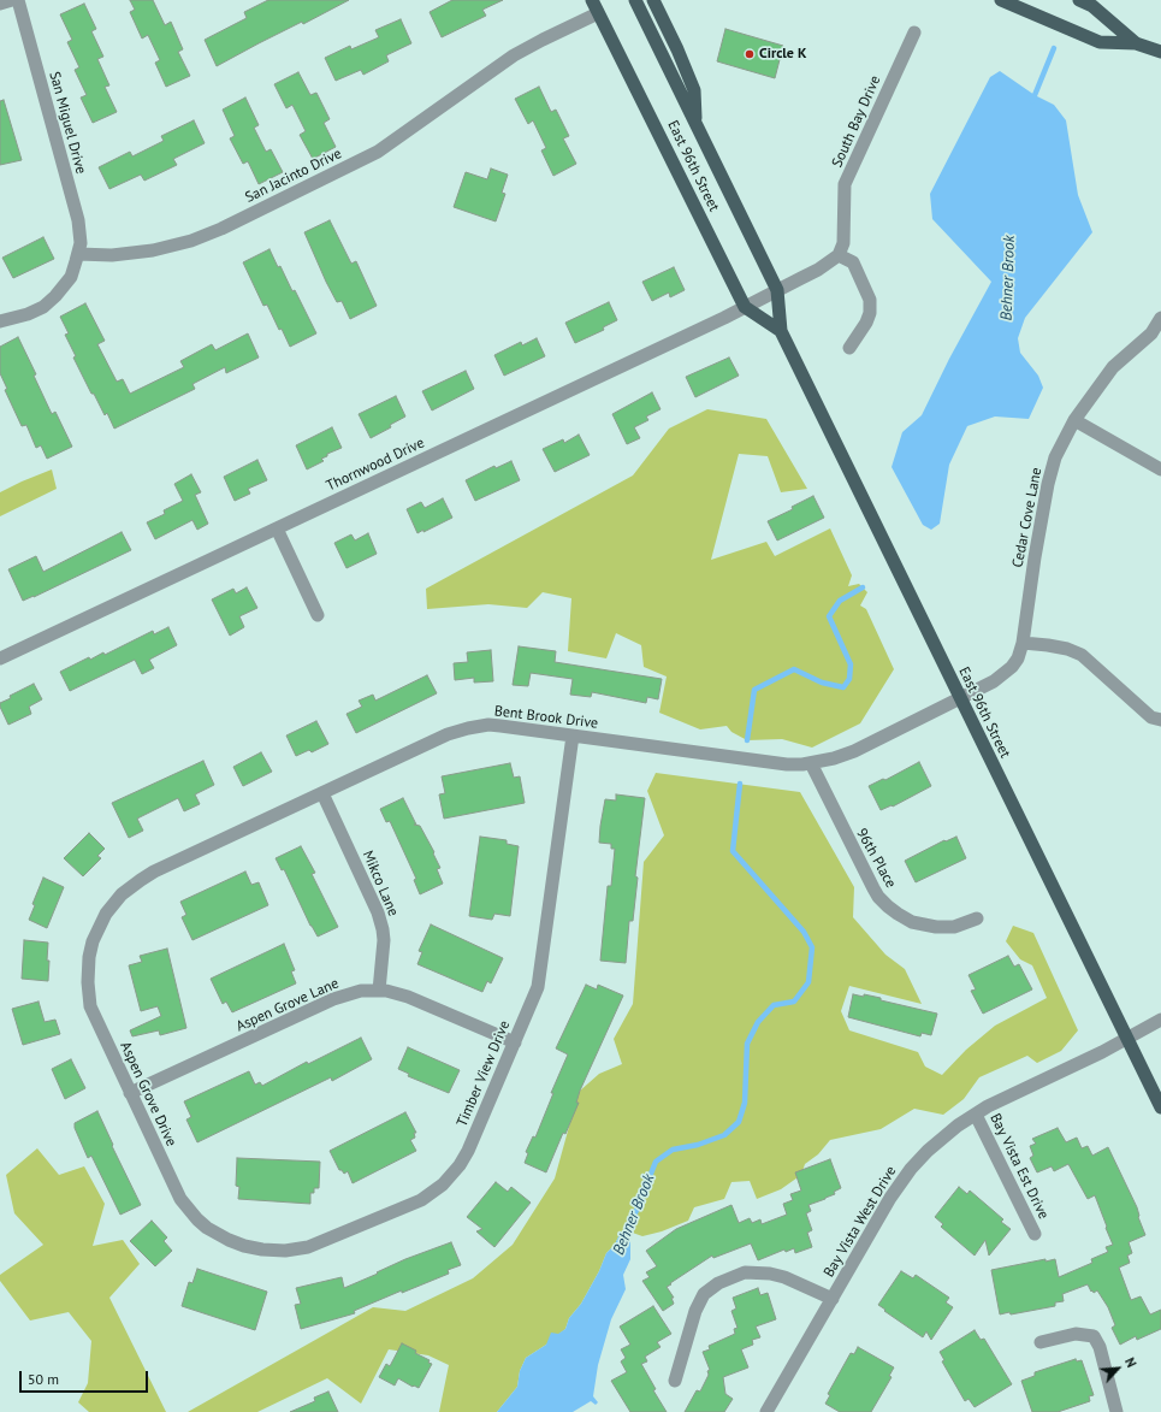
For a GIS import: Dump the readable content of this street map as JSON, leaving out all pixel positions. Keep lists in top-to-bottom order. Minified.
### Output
{"streets":{"main road":["East 96th Street"],"street":["South Bay Drive","San Miguel Drive","San Jacinto Drive","Thornwood Drive","Cedar Cove Lane","Bent Brook Drive","96th Place","Mikco Lane","Aspen Grove Lane","Timber View Drive","Aspen Grove Drive","Bay Vista Est Drive","Bay Vista West Drive"]},"crossings":[["San Miguel Drive","San Jacinto Drive"],["East 96th Street","San Jacinto Drive"],["East 96th Street","Thornwood Drive"],["East 96th Street","Cedar Cove Lane"],["East 96th Street","Bent Brook Drive"],["East 96th Street","Bay Vista West Drive"],["Cedar Cove Lane","Bent Brook Drive"],["Bent Brook Drive","96th Place"],["Bent Brook Drive","Mikco Lane"],["Bent Brook Drive","Timber View Drive"],["Bent Brook Drive","Aspen Grove Drive"],["Mikco Lane","Aspen Grove Lane"],["Aspen Grove Lane","Timber View Drive"],["Aspen Grove Lane","Aspen Grove Drive"],["Timber View Drive","Aspen Grove Drive"],["Bay Vista Est Drive","Bay Vista West Drive"]],"water":["Behner Brook"],"places":["Circle K"],"scale_bar":"50 m","north":"top right"}
